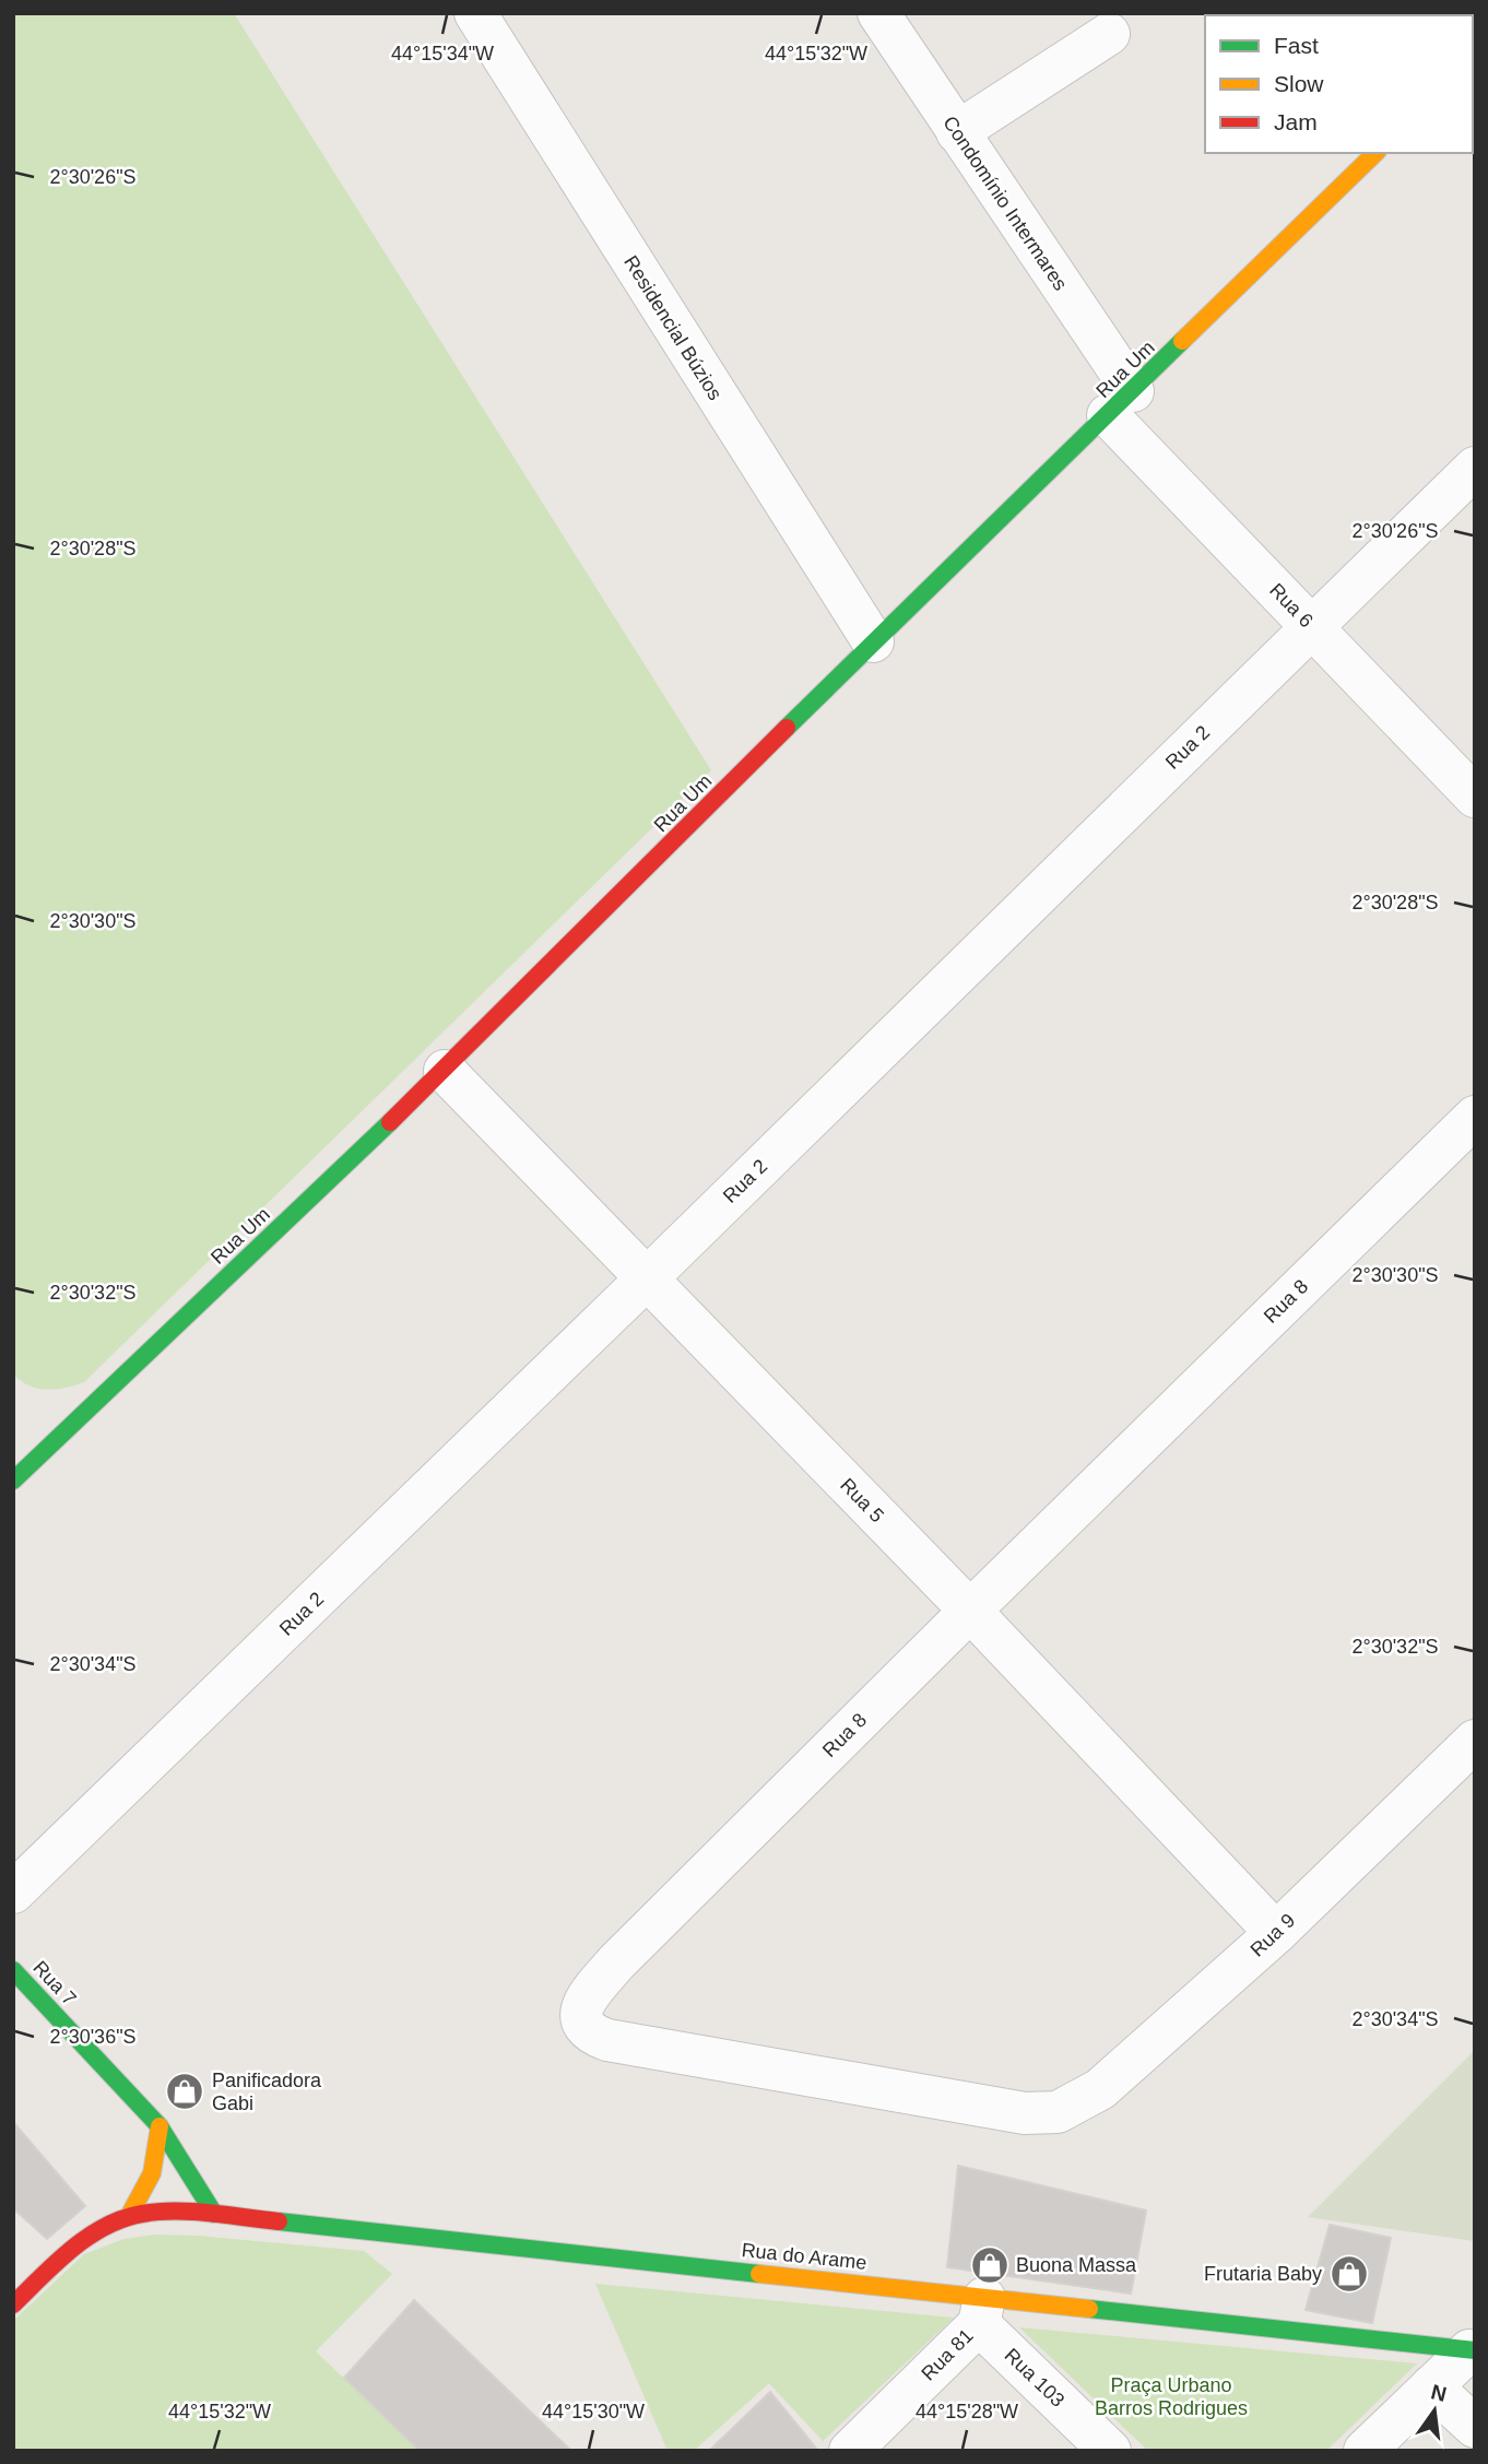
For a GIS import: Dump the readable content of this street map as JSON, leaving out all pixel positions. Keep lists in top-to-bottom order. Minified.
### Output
{"streets":{"street":["Condomínio Intermares","Residencial Búzios","Rua Um","Rua 6","Rua 2","Rua 8","Rua 5","Rua 9","Rua 7","Rua do Arame","Rua 81","Rua 103"]},"crossings":[["Condomínio Intermares","Rua Um"],["Condomínio Intermares","Rua 6"],["Residencial Búzios","Rua Um"],["Rua Um","Rua 6"],["Rua Um","Rua 5"],["Rua 6","Rua 2"],["Rua 2","Rua 5"],["Rua 8","Rua 5"],["Rua 8","Rua 9"],["Rua 5","Rua 9"],["Rua 7","Rua do Arame"],["Rua do Arame","Rua 81"],["Rua do Arame","Rua 103"],["Rua 81","Rua 103"]],"parks":["Praça Urbano Barros Rodrigues"],"places":{"shop":["Panificadora Gabi","Buona Massa","Frutaria Baby"]},"legend":["Fast","Slow","Jam"],"north":"top","coordinates":["44°15'34\"W","44°15'32\"W","2°30'26\"S","2°30'28\"S","2°30'30\"S","2°30'32\"S","2°30'34\"S","2°30'36\"S","44°15'30\"W","44°15'28\"W"]}
